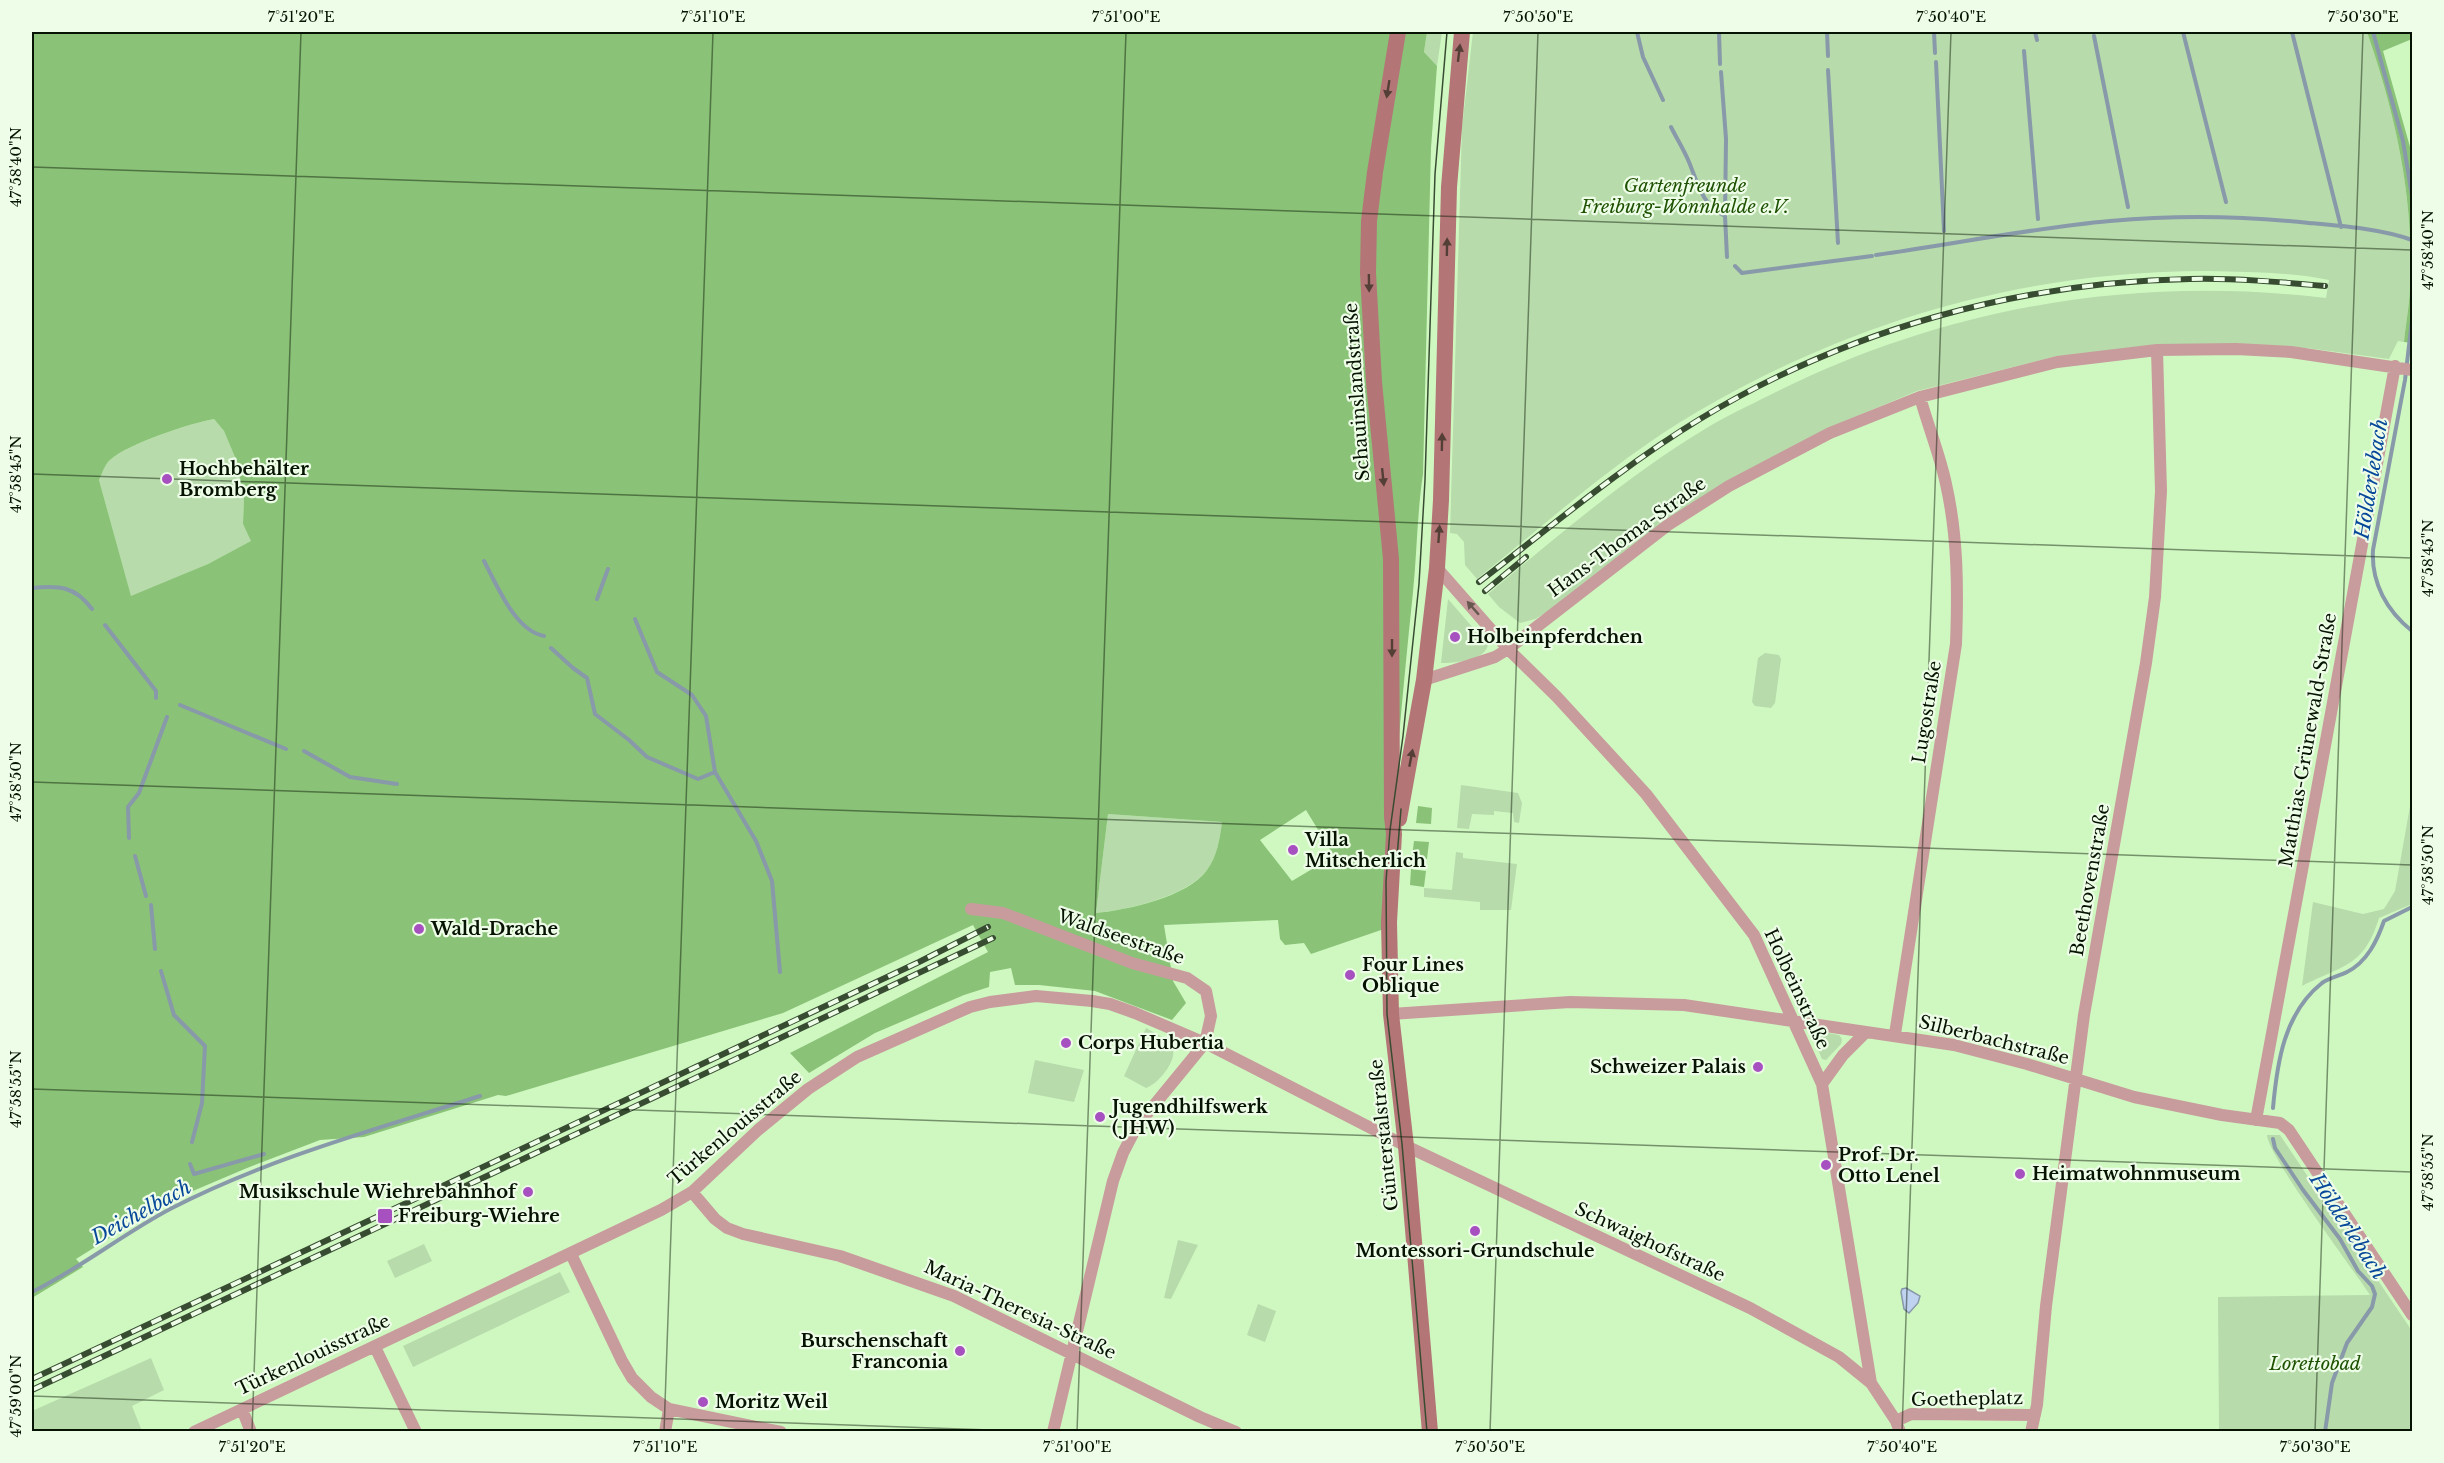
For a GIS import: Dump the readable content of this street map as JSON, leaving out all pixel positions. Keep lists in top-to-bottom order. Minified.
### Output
{"streets":{"main road":["Schauinslandstraße","Günterstalstraße"],"street":["Hans-Thoma-Straße","Lugostraße","Matthias-Grünewald-Straße","Beethovenstraße","Waldseestraße","Holbeinstraße","Silberbachstraße","Türkenlouisstraße","Schwaighofstraße","Maria-Theresia-Straße","Goetheplatz"]},"crossings":[["Schauinslandstraße","Günterstalstraße"],["Hans-Thoma-Straße","Lugostraße"],["Hans-Thoma-Straße","Matthias-Grünewald-Straße"],["Hans-Thoma-Straße","Beethovenstraße"],["Hans-Thoma-Straße","Holbeinstraße"],["Lugostraße","Silberbachstraße"],["Matthias-Grünewald-Straße","Silberbachstraße"],["Beethovenstraße","Silberbachstraße"],["Beethovenstraße","Goetheplatz"],["Waldseestraße","Türkenlouisstraße"],["Holbeinstraße","Silberbachstraße"],["Holbeinstraße","Günterstalstraße"],["Holbeinstraße","Schwaighofstraße"],["Holbeinstraße","Goetheplatz"],["Silberbachstraße","Günterstalstraße"],["Türkenlouisstraße","Günterstalstraße"],["Türkenlouisstraße","Schwaighofstraße"],["Türkenlouisstraße","Maria-Theresia-Straße"],["Günterstalstraße","Schwaighofstraße"]],"water":["Hölderlebach","Deichelbach"],"parks":["Gartenfreunde Freiburg-Wonnhalde e.V.","Lorettobad"],"places":{"other":["Hochbehälter Bromberg","Holbeinpferdchen","Villa Mitscherlich","Wald-Drache","Four Lines Oblique","Corps Hubertia","Schweizer Palais","Jugendhilfswerk (JHW)","Prof. Dr. Otto Lenel","Heimatwohnmuseum","Musikschule Wiehrebahnhof","Montessori-Grundschule","Burschenschaft Franconia","Moritz Weil"],"transit":["Freiburg-Wiehre"]},"coordinates":["7°51'20\"E","7°51'10\"E","7°51'00\"E","7°50'50\"E","7°50'40\"E","7°50'30\"E","47°58'40\"N","47°58'45\"N","47°58'50\"N","47°58'55\"N","47°59'00\"N"]}
